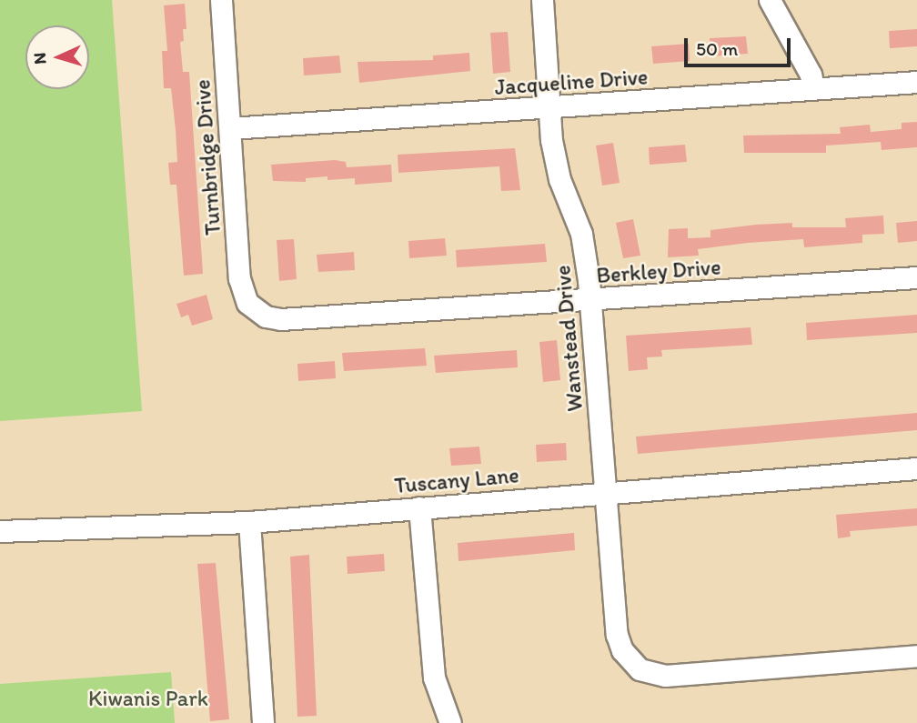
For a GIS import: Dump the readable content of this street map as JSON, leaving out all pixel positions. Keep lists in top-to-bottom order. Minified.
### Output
{"streets":{"street":["Jacqueline Drive","Turnbridge Drive","Berkley Drive","Wanstead Drive","Tuscany Lane"]},"crossings":[["Jacqueline Drive","Turnbridge Drive"],["Jacqueline Drive","Wanstead Drive"],["Turnbridge Drive","Berkley Drive"],["Berkley Drive","Wanstead Drive"],["Wanstead Drive","Tuscany Lane"]],"parks":["Kiwanis Park"],"scale_bar":"50 m","north":"left"}
